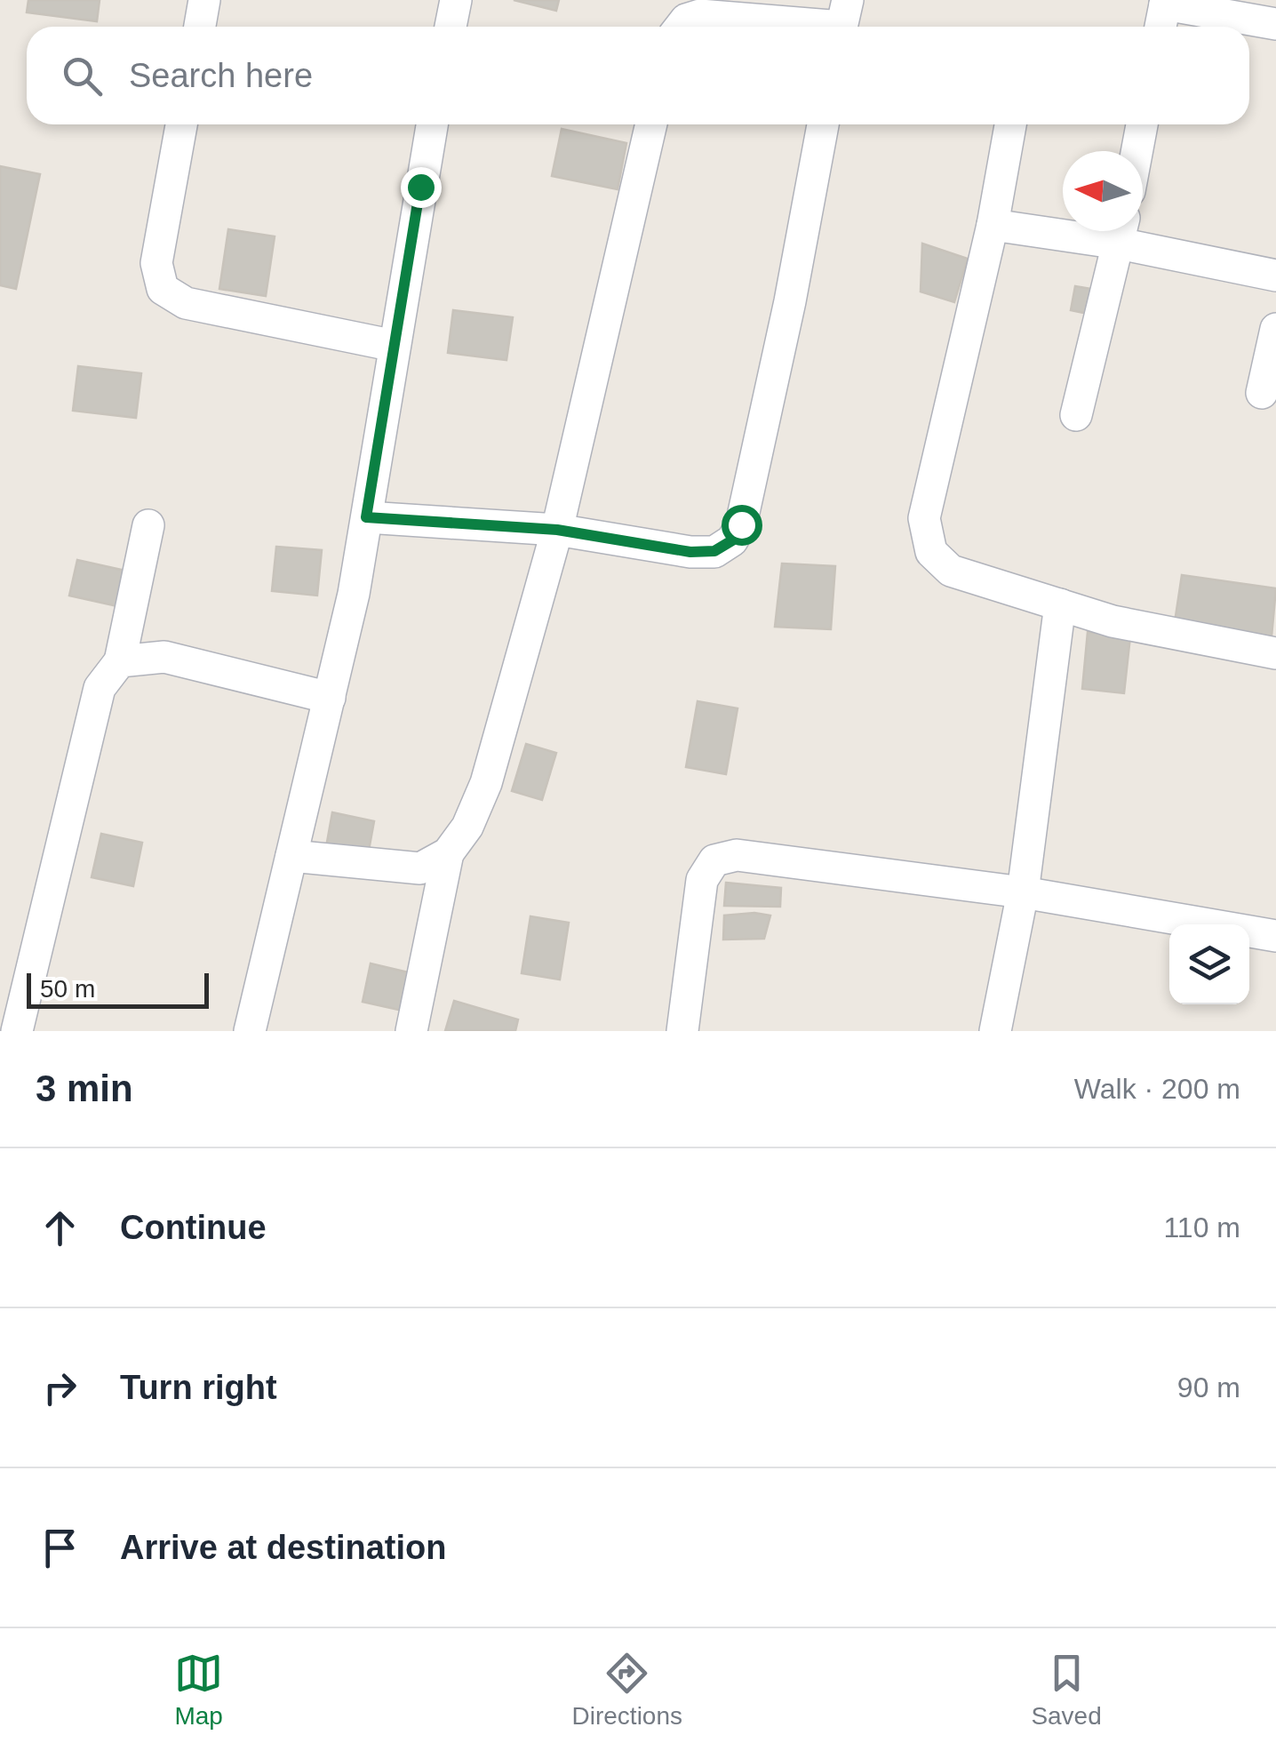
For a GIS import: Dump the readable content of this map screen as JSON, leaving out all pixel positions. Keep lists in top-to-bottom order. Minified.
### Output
{"scale_bar":"50 m","north":"left","page":{"search":"Search here","scale":"50 m","heading":["3 min","Walk · 200 m"],"list":[["Continue","110 m"],["Turn right","90 m"],"Arrive at destination"],"nav":["Map","Directions","Saved"]}}
